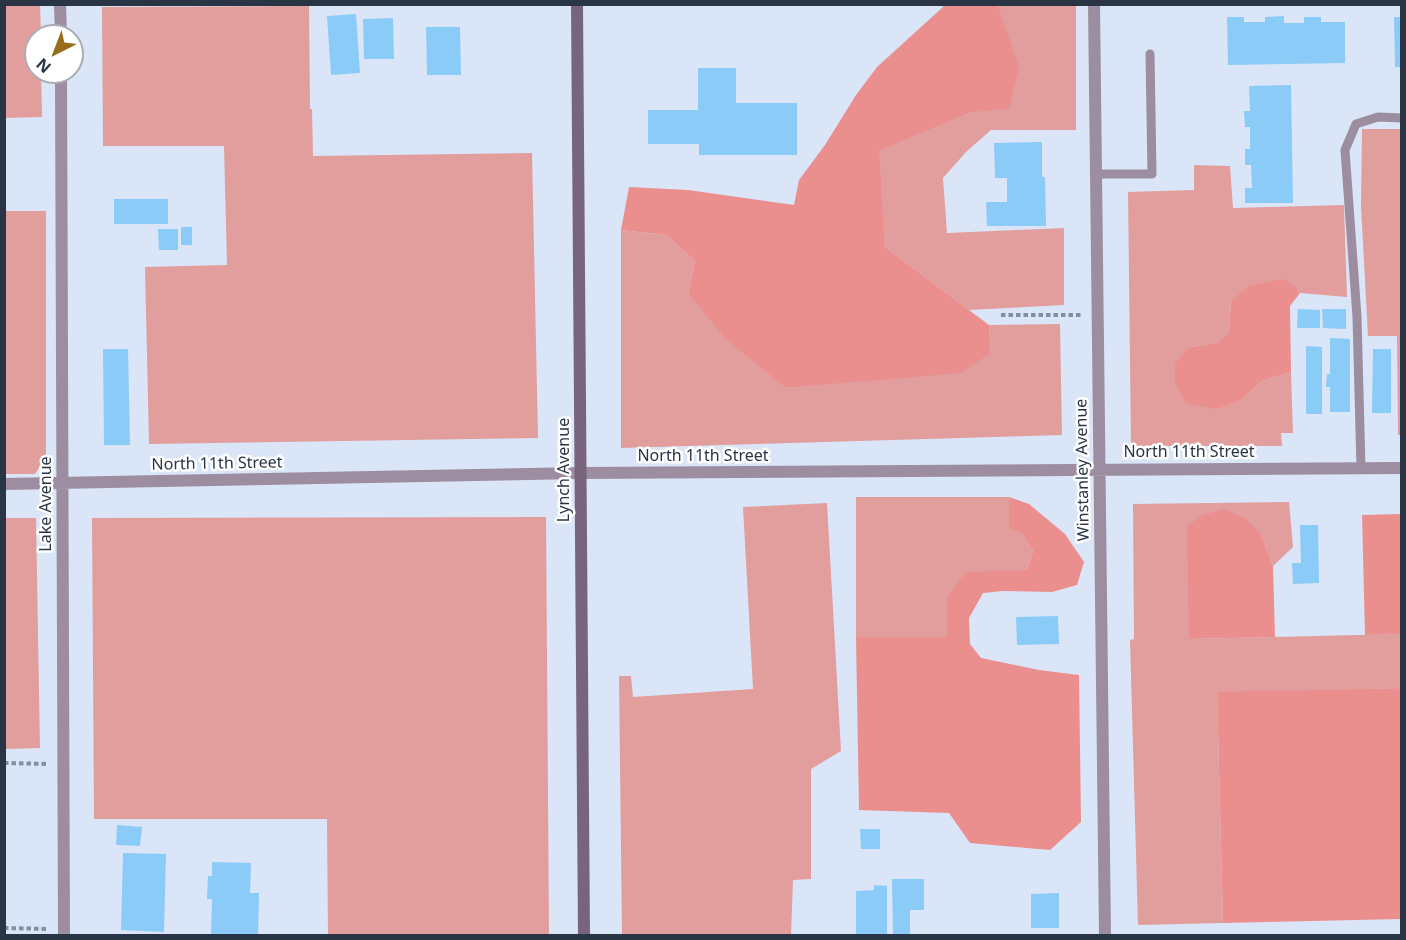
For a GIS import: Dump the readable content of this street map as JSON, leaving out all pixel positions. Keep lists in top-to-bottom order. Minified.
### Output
{"streets":{"street":["North 11th Street","Lynch Avenue","Winstanley Avenue","Lake Avenue"]},"crossings":[["North 11th Street","Lynch Avenue"],["North 11th Street","Winstanley Avenue"],["North 11th Street","Lake Avenue"]],"north":"bottom left"}
